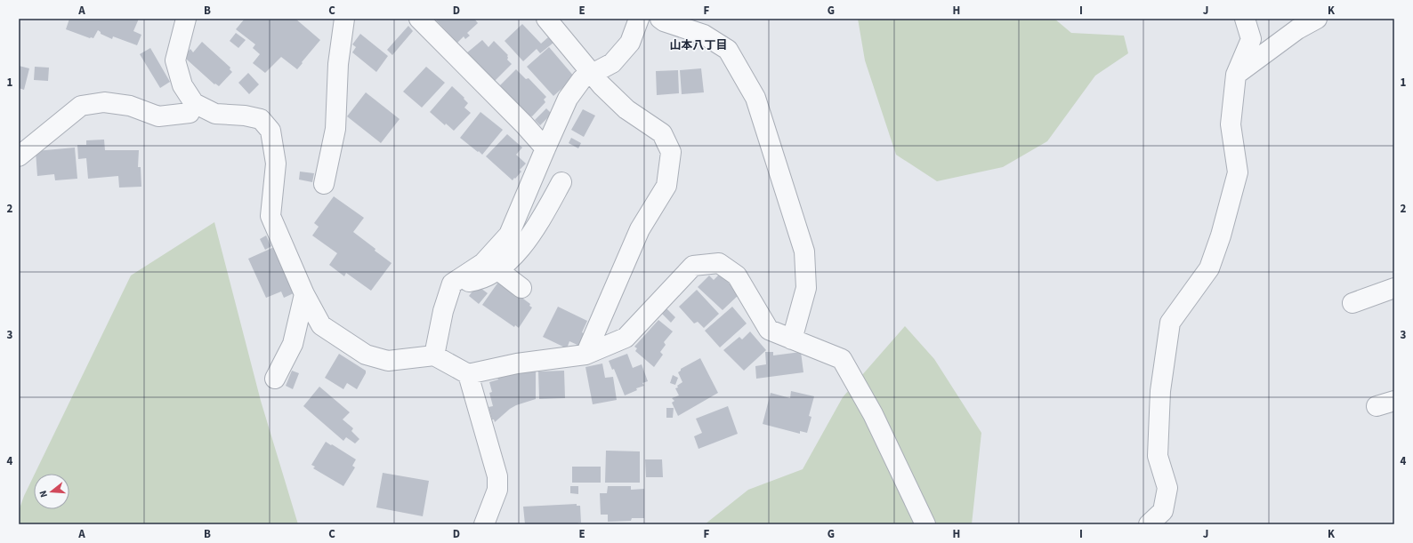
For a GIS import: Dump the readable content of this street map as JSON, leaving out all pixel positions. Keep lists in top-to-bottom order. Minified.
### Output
{"districts":["山本八丁目"],"north":"left","grid":{"columns":["A","B","C","D","E","F","G","H","I","J","K"],"rows":["1","2","3","4"]}}
